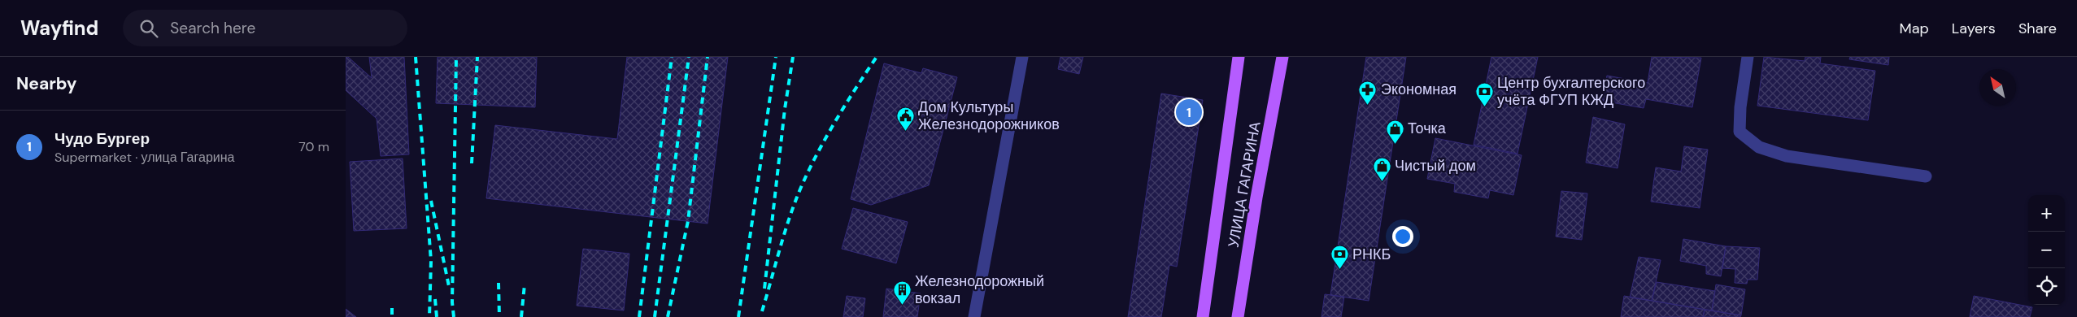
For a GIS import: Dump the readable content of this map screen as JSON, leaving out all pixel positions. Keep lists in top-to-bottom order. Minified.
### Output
{"streets":{"main road":["УЛИЦА ГАГАРИНА"]},"places":{"pharmacy":["Экономная"],"bank":["Центр бухгалтерского учёта ФГУП КЖД","РНКБ"],"public building":["Дом Культуры Железнодорожников"],"shop":["Точка","Чистый дом"],"building":["Железнодорожный вокзал"]},"north":"top left","page":{"header":"Wayfind","search":"Search here","nav":["Map","Layers","Share"],"heading":"Nearby","pins":"1","list":[{"mark":"1","name":"Чудо Бургер","note":"Supermarket · улица Гагарина","value":"70 m"}],"map_buttons":["+","−"]}}
